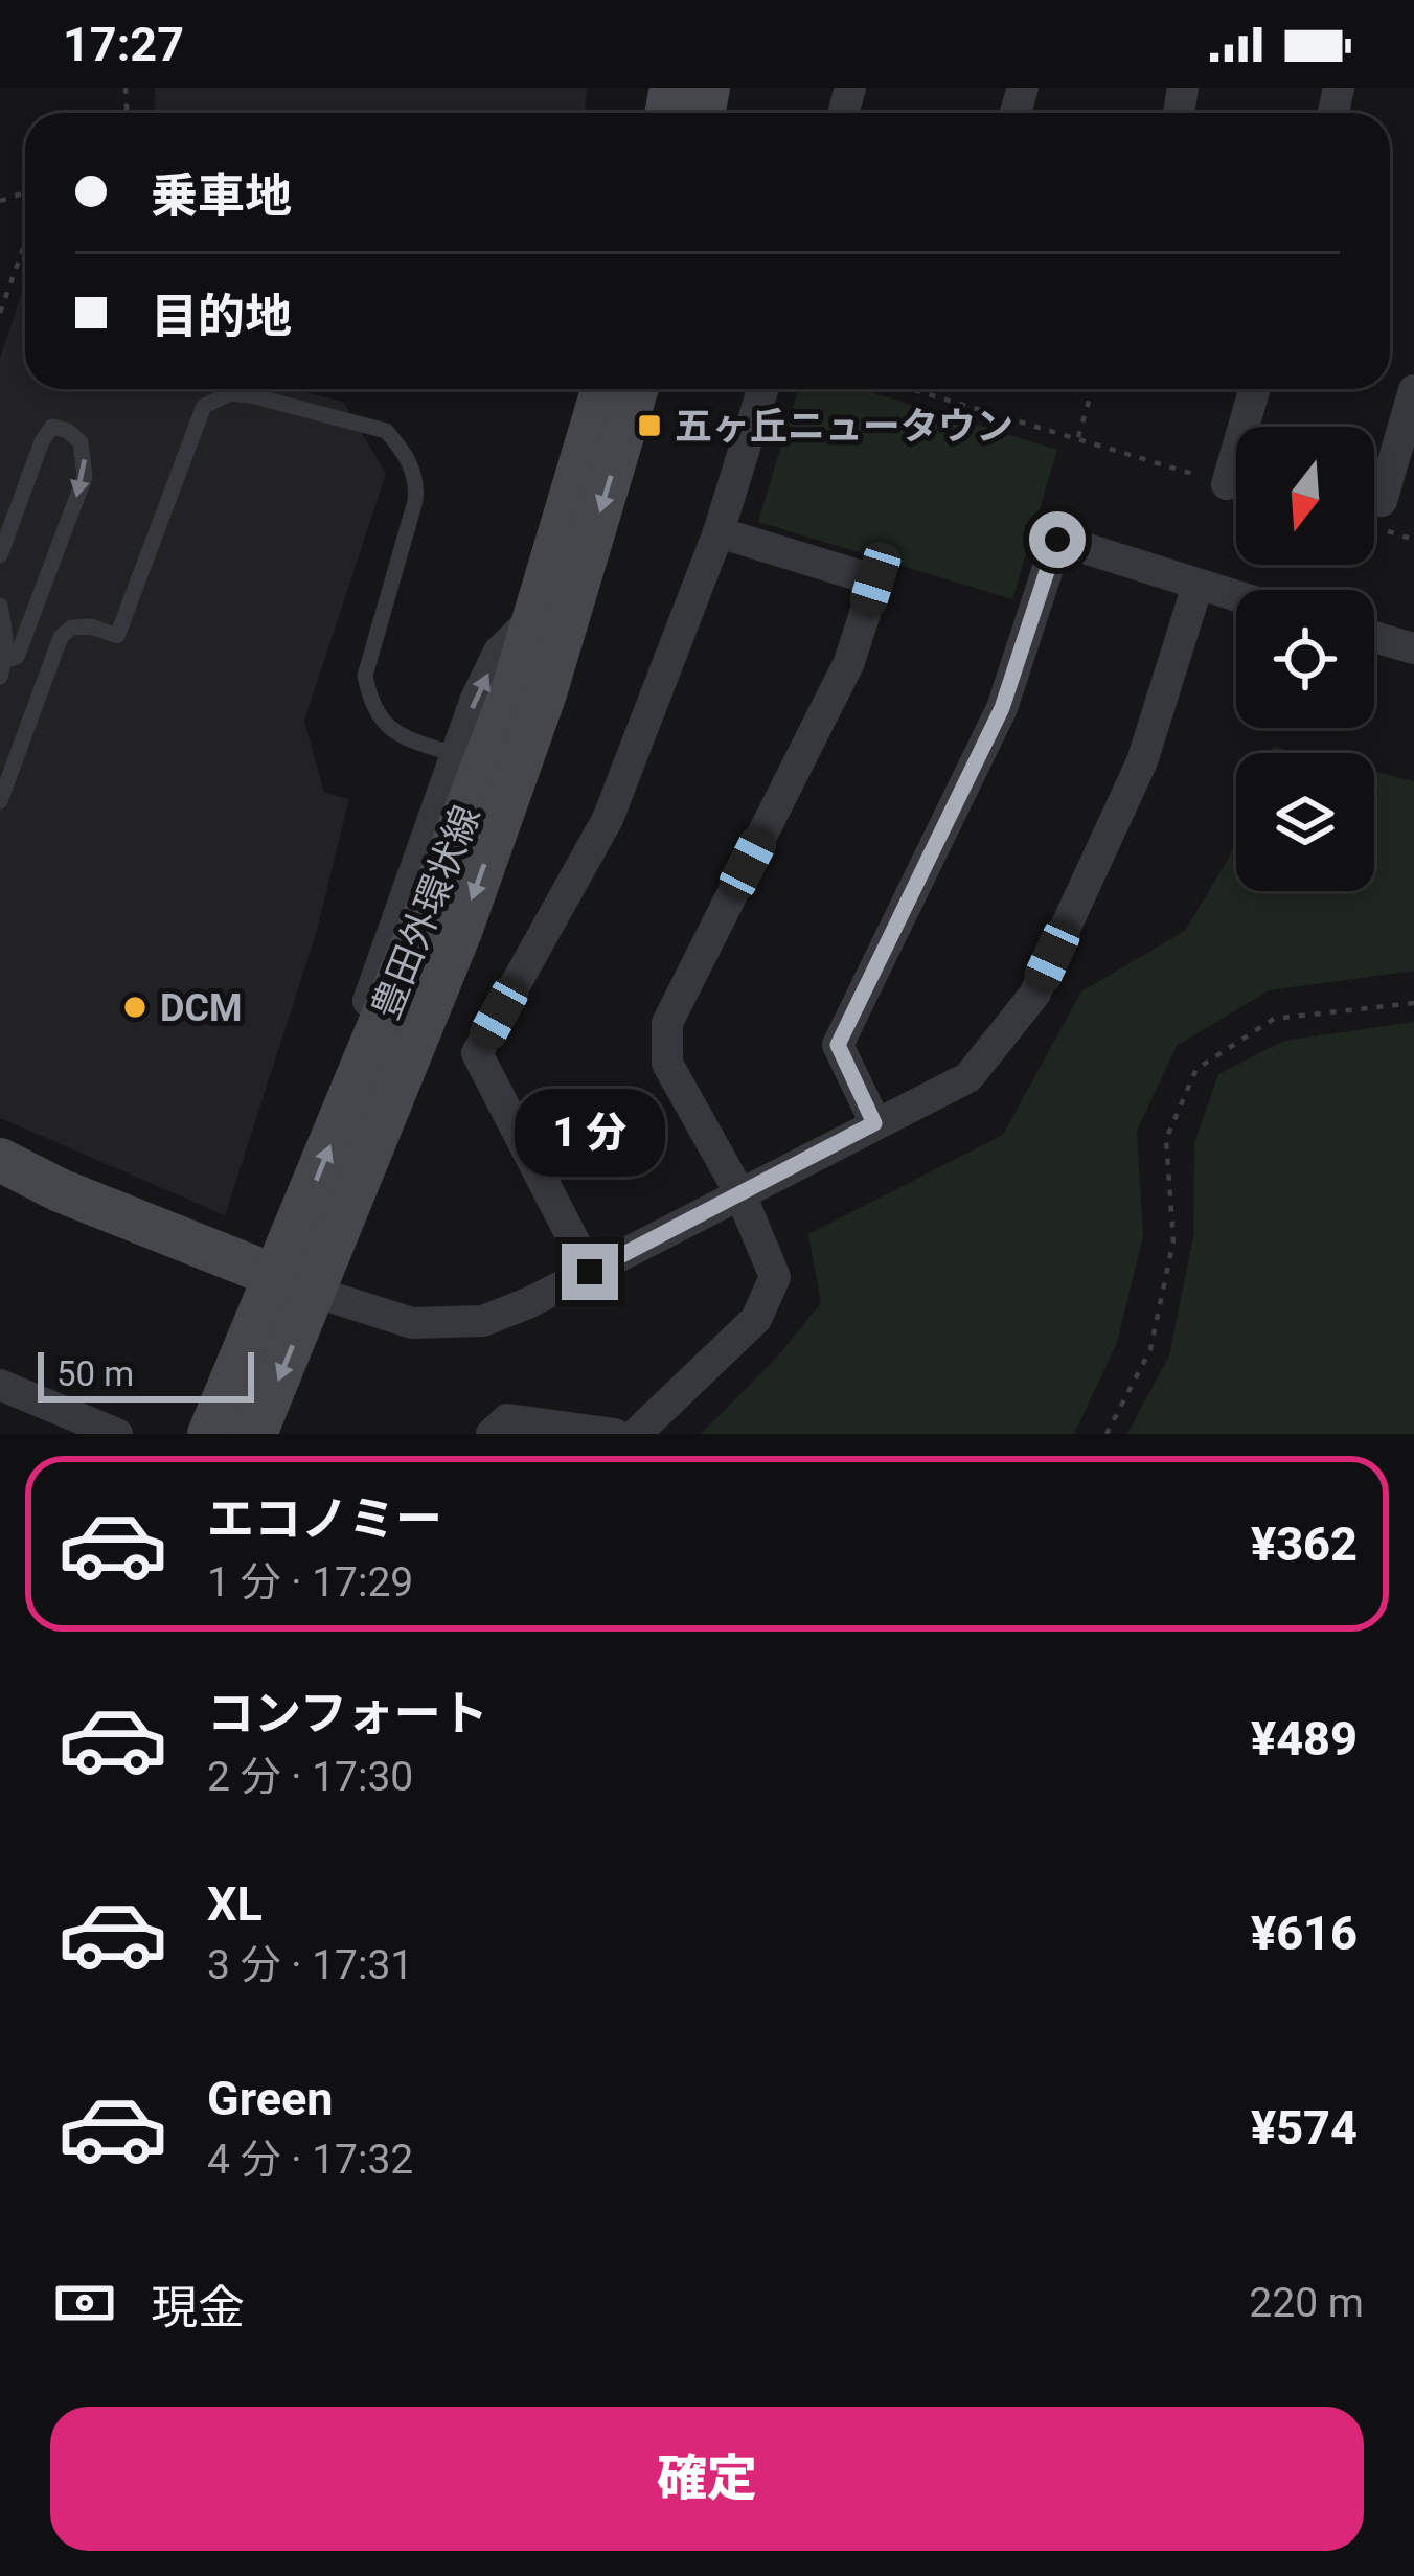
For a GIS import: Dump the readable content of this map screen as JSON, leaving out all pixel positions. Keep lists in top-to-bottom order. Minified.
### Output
{"streets":{"street":["豊田外環状線"]},"places":{"transit":["五ヶ丘ニュータウン"],"other":["DCM"]},"scale_bar":"50 m","north":"bottom","page":{"status":"17:27","banner":["乗車地","目的地"],"bubble":"1 分","scale":"50 m","list":[{"name":"エコノミー","note":"1 分 · 17:29","value":"¥362"},{"name":"コンフォート","note":"2 分 · 17:30","value":"¥489"},{"name":"XL","note":"3 分 · 17:31","value":"¥616"},{"name":"Green","note":"4 分 · 17:32","value":"¥574"}],"pay":["現金","220 m"],"buttons":"確定"}}
